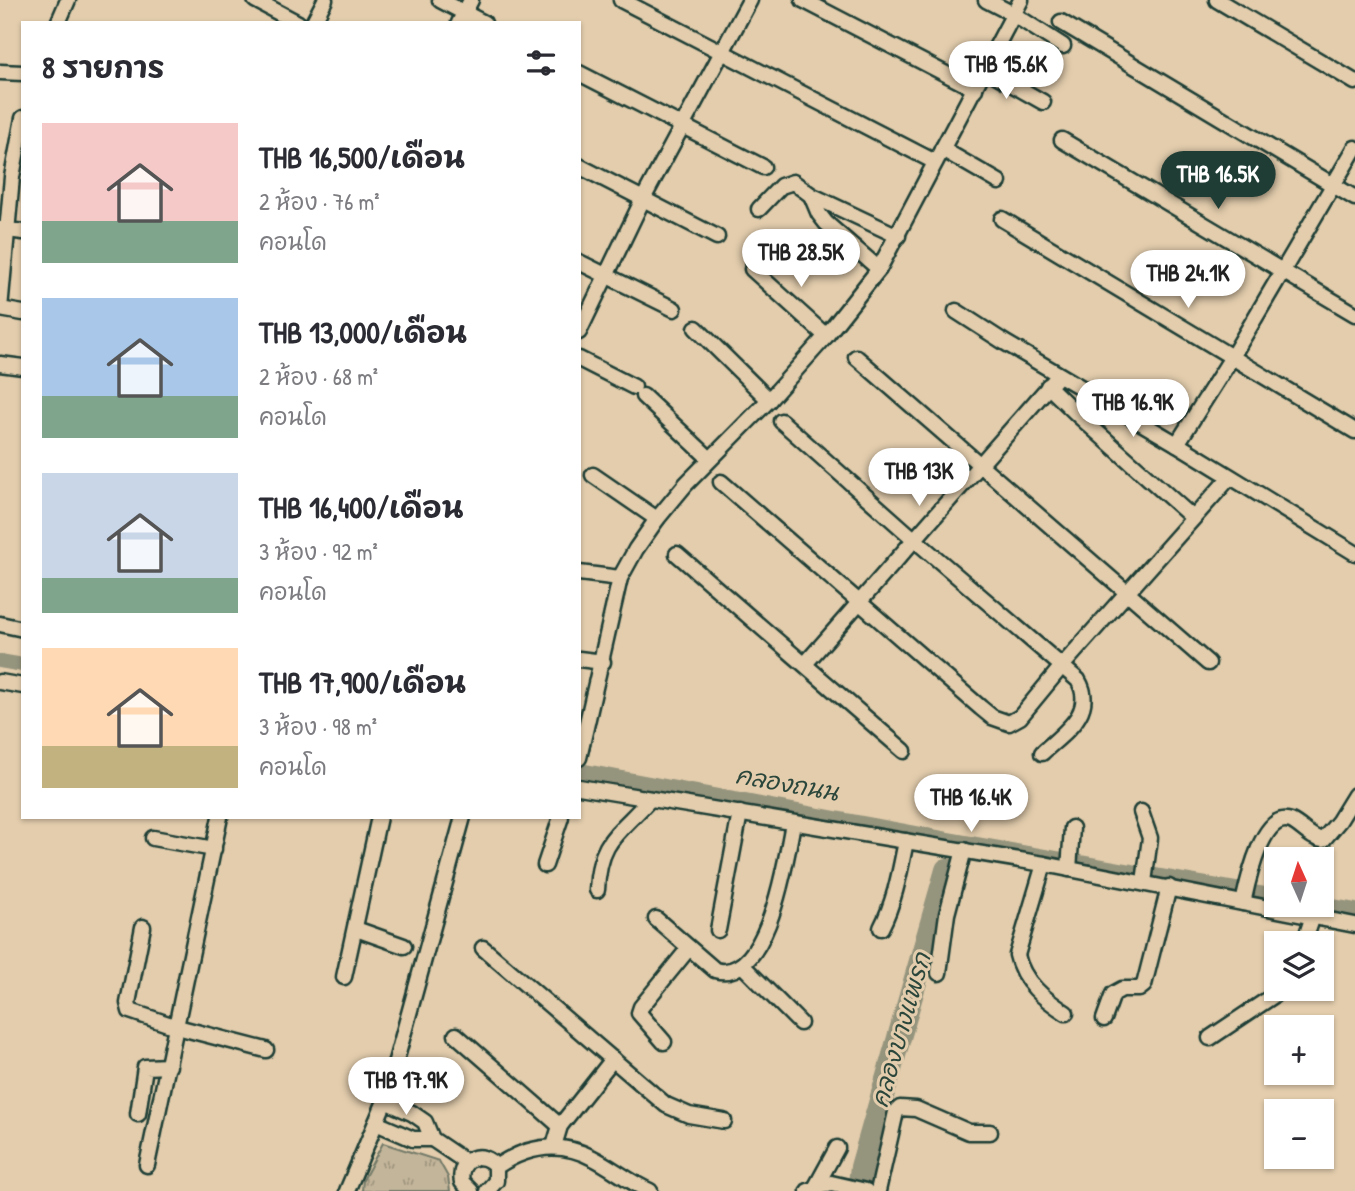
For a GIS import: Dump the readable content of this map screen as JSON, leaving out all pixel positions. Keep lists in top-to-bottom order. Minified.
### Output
{"water":["คลองถนน","คลองบางแพรก"],"north":"top","page":{"heading":"8 รายการ","price":["THB 15.6K","THB 16.5K","THB 28.5K","THB 24.1K","THB 16.9K","THB 13K","THB 16.4K","THB 17.9K"],"list":[{"name":"THB 16,500/เดือน","note":"2 ห้อง · 76 m² · คอนโด"},{"name":"THB 13,000/เดือน","note":"2 ห้อง · 68 m² · คอนโด"},{"name":"THB 16,400/เดือน","note":"3 ห้อง · 92 m² · คอนโด"},{"name":"THB 17,900/เดือน","note":"3 ห้อง · 98 m² · คอนโด"}],"map_buttons":["+","−"]}}
